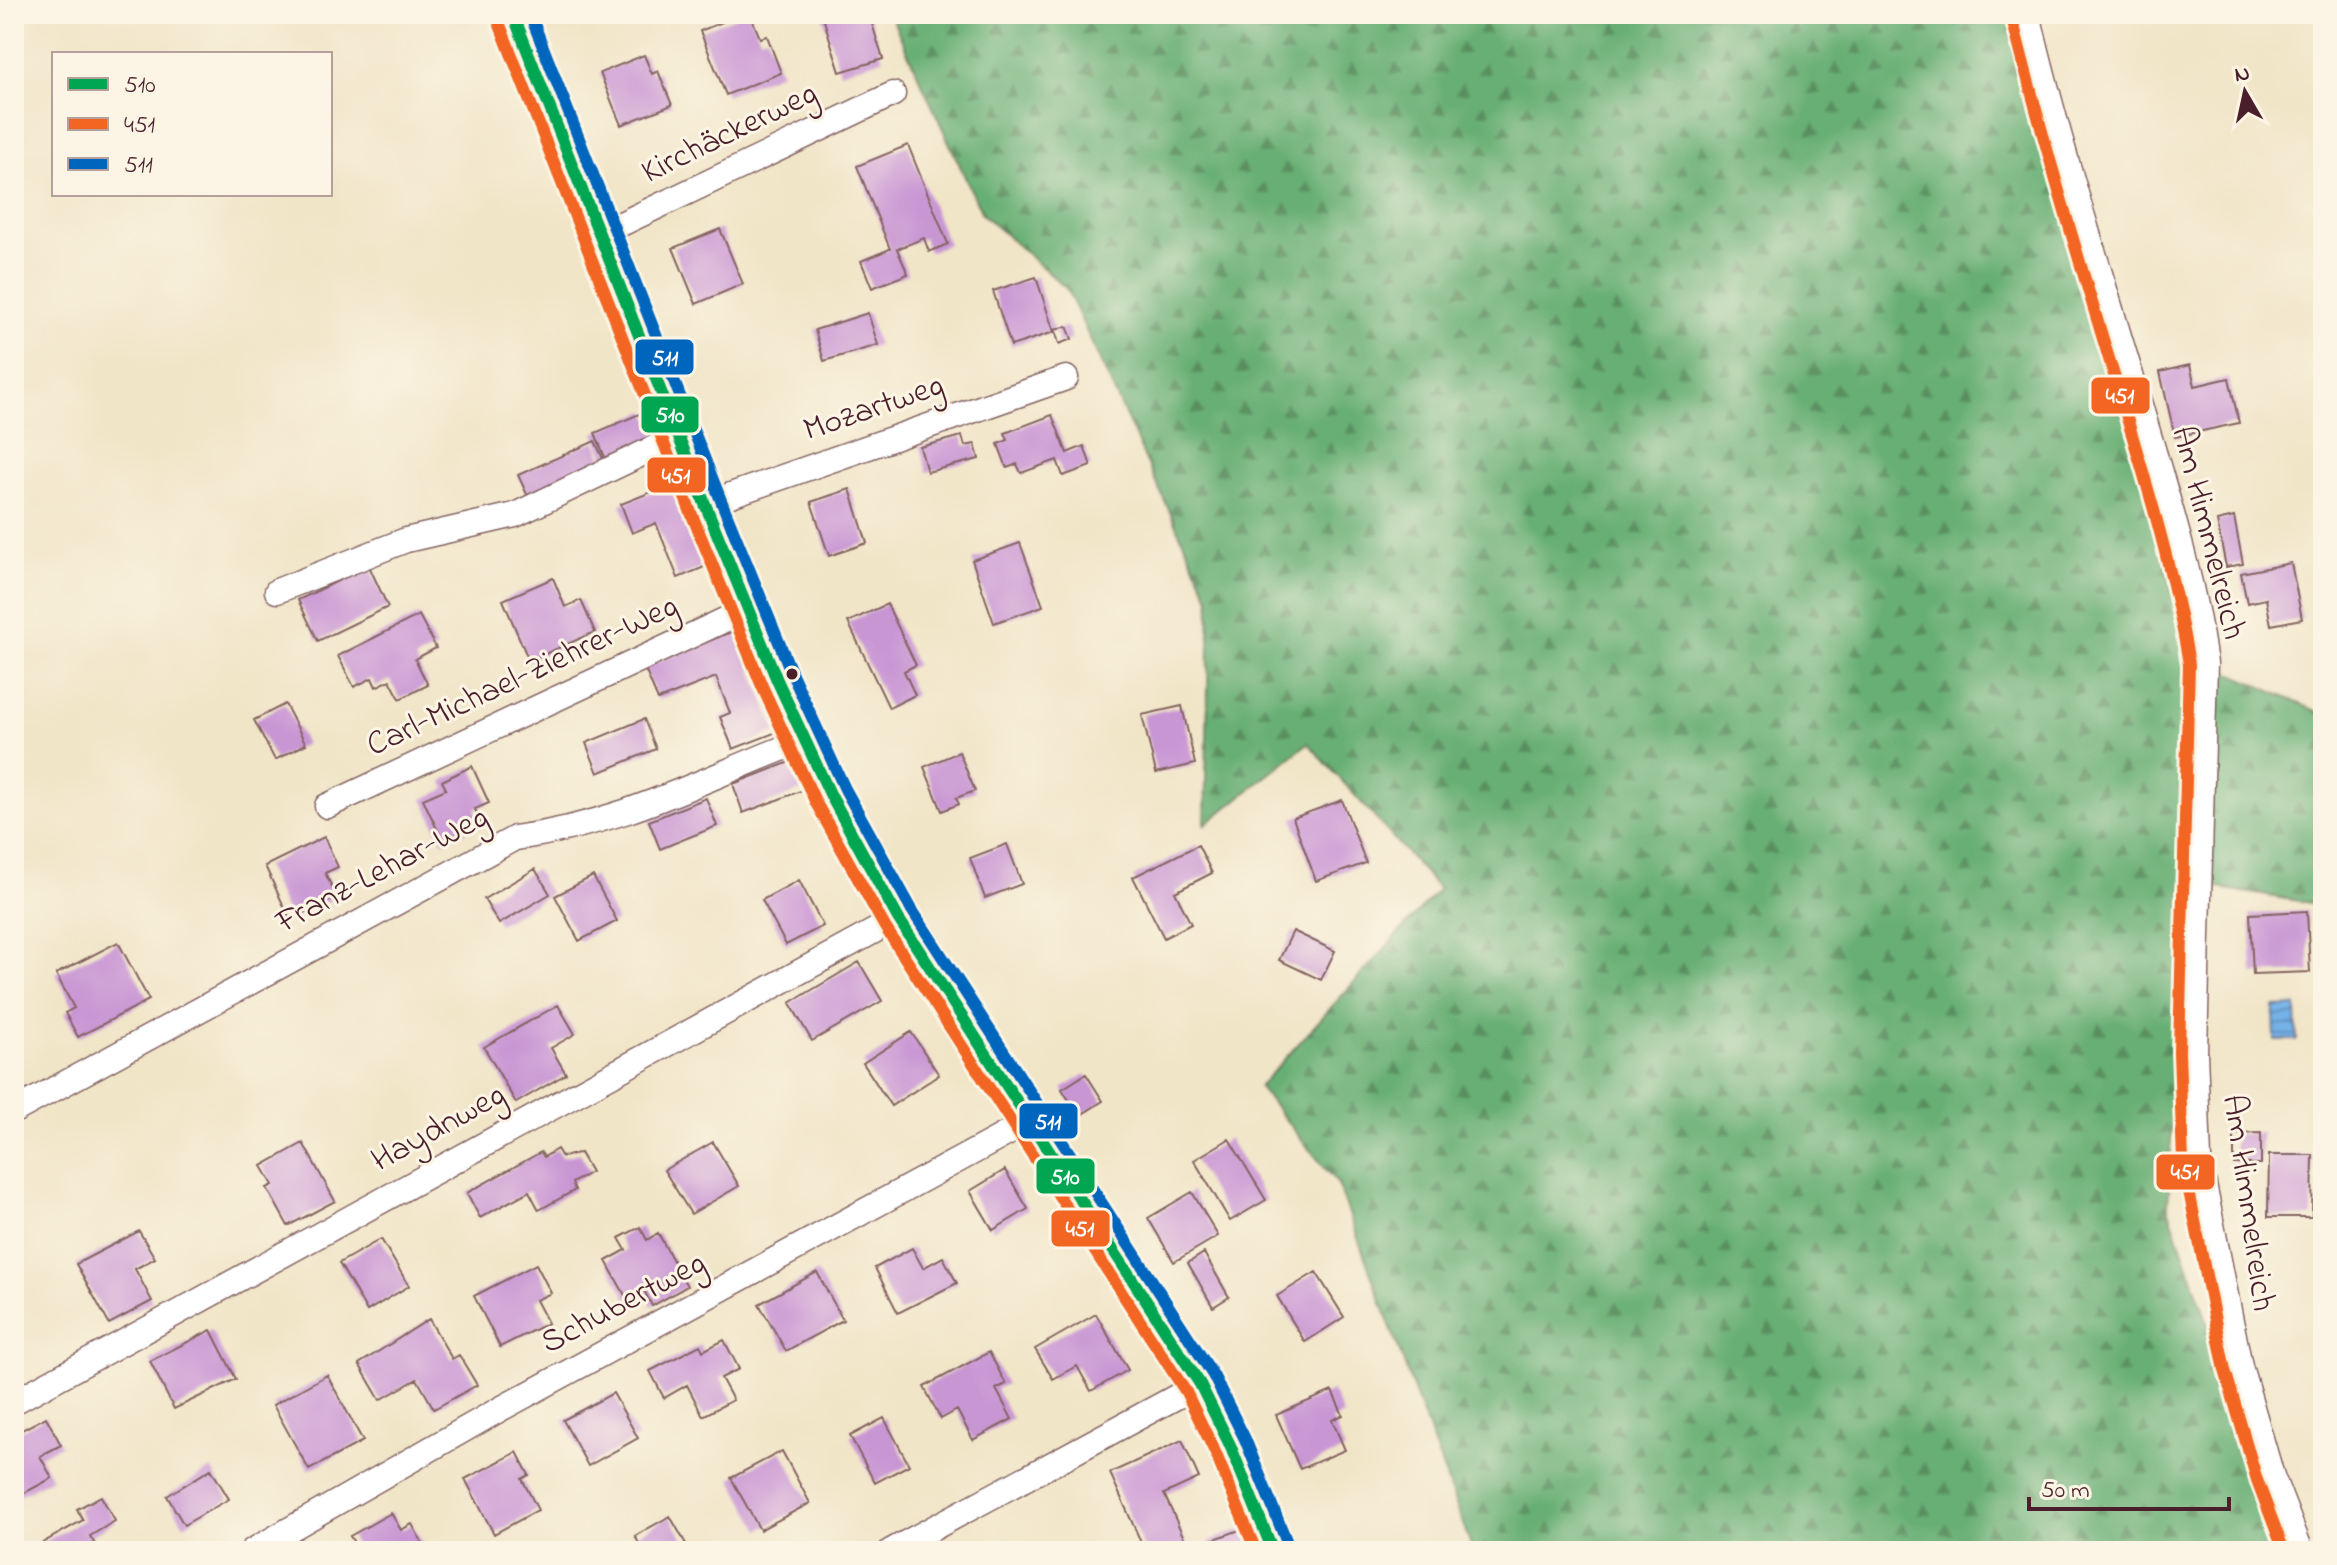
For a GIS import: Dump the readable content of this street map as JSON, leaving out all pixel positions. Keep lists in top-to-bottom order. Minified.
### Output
{"streets":{"street":["Kirchäckerweg","Mozartweg","Am Himmelreich","Carl-Michael-Ziehrer-Weg","Franz-Lehar-Weg","Haydnweg","Schubertweg"]},"lines":["transit line 510","transit line 511","transit line 451"],"legend":["510","451","511"],"scale_bar":"50 m","north":"top"}
